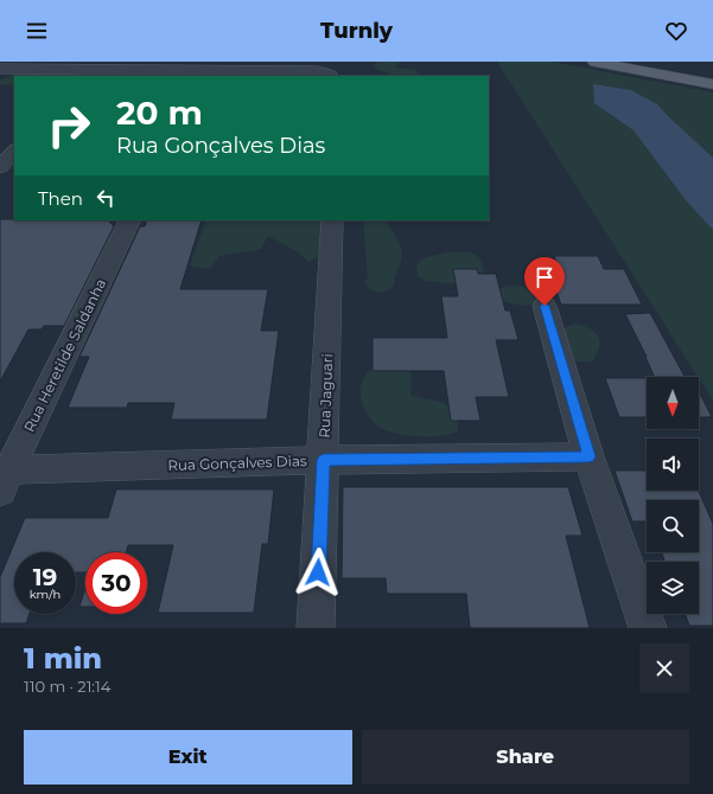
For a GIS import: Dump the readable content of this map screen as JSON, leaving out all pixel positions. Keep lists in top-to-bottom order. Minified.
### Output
{"streets":{"street":["Rua Heretilde Saldanha","Rua Jaguari","Rua Gonçalves Dias"]},"crossings":[["Rua Heretilde Saldanha","Rua Gonçalves Dias"],["Rua Jaguari","Rua Gonçalves Dias"]],"north":"bottom","page":{"header":"Turnly","turn":["20 m","Rua Gonçalves Dias"],"then":"Then","speed":"19 km/h","limit":"30","heading":["1 min","110 m · 21:14"],"buttons":["Exit","Share"]}}
